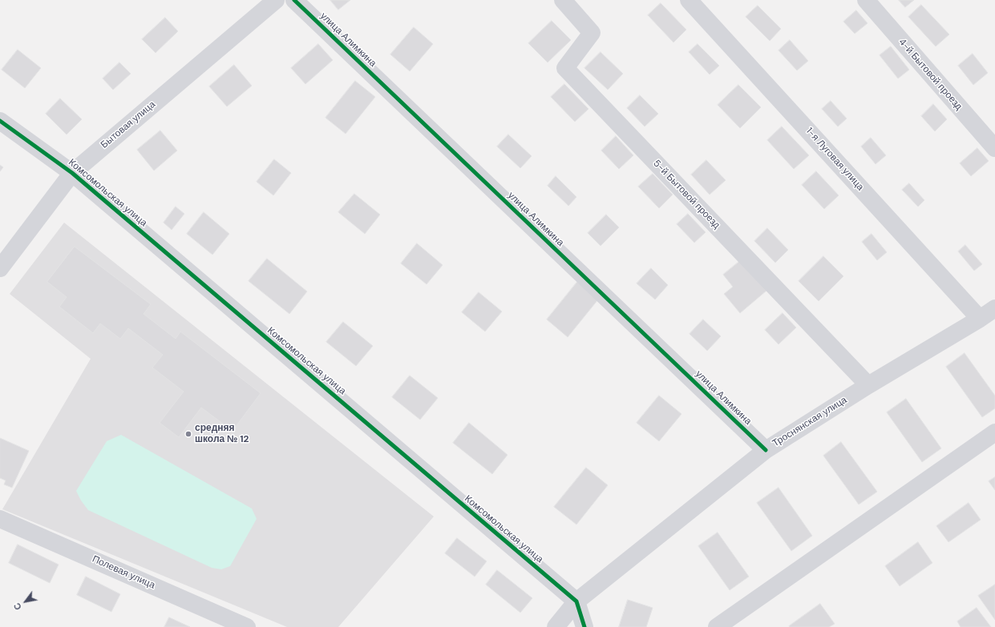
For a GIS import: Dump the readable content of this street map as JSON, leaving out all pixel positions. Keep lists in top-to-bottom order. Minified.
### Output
{"streets":{"street":["улица Алимкина","4-й Бытовой проезд","Бытовая улица","1-я Луговая улица","Комсомольская улица","5-й Бытовой проезд","Троснянская улица","Полевая улица"]},"crossings":[["улица Алимкина","Троснянская улица"],["Бытовая улица","Комсомольская улица"],["1-я Луговая улица","Троснянская улица"],["Комсомольская улица","Троснянская улица"],["5-й Бытовой проезд","Троснянская улица"]],"places":["средняя школа № 12"],"north":"bottom left"}
